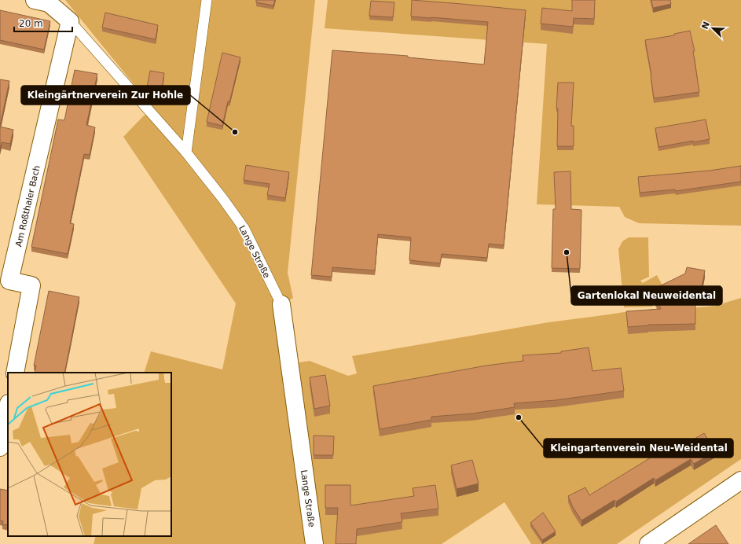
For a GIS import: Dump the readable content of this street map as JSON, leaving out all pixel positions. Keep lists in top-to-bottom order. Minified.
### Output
{"streets":{"street":["Am Roßthaler Bach","Lange Straße"]},"crossings":[["Am Roßthaler Bach","Lange Straße"]],"places":["Kleingärtnerverein Zur Hohle","Gartenlokal Neuweidental","Kleingartenverein Neu-Weidental"],"scale_bar":"20 m","north":"top left"}
